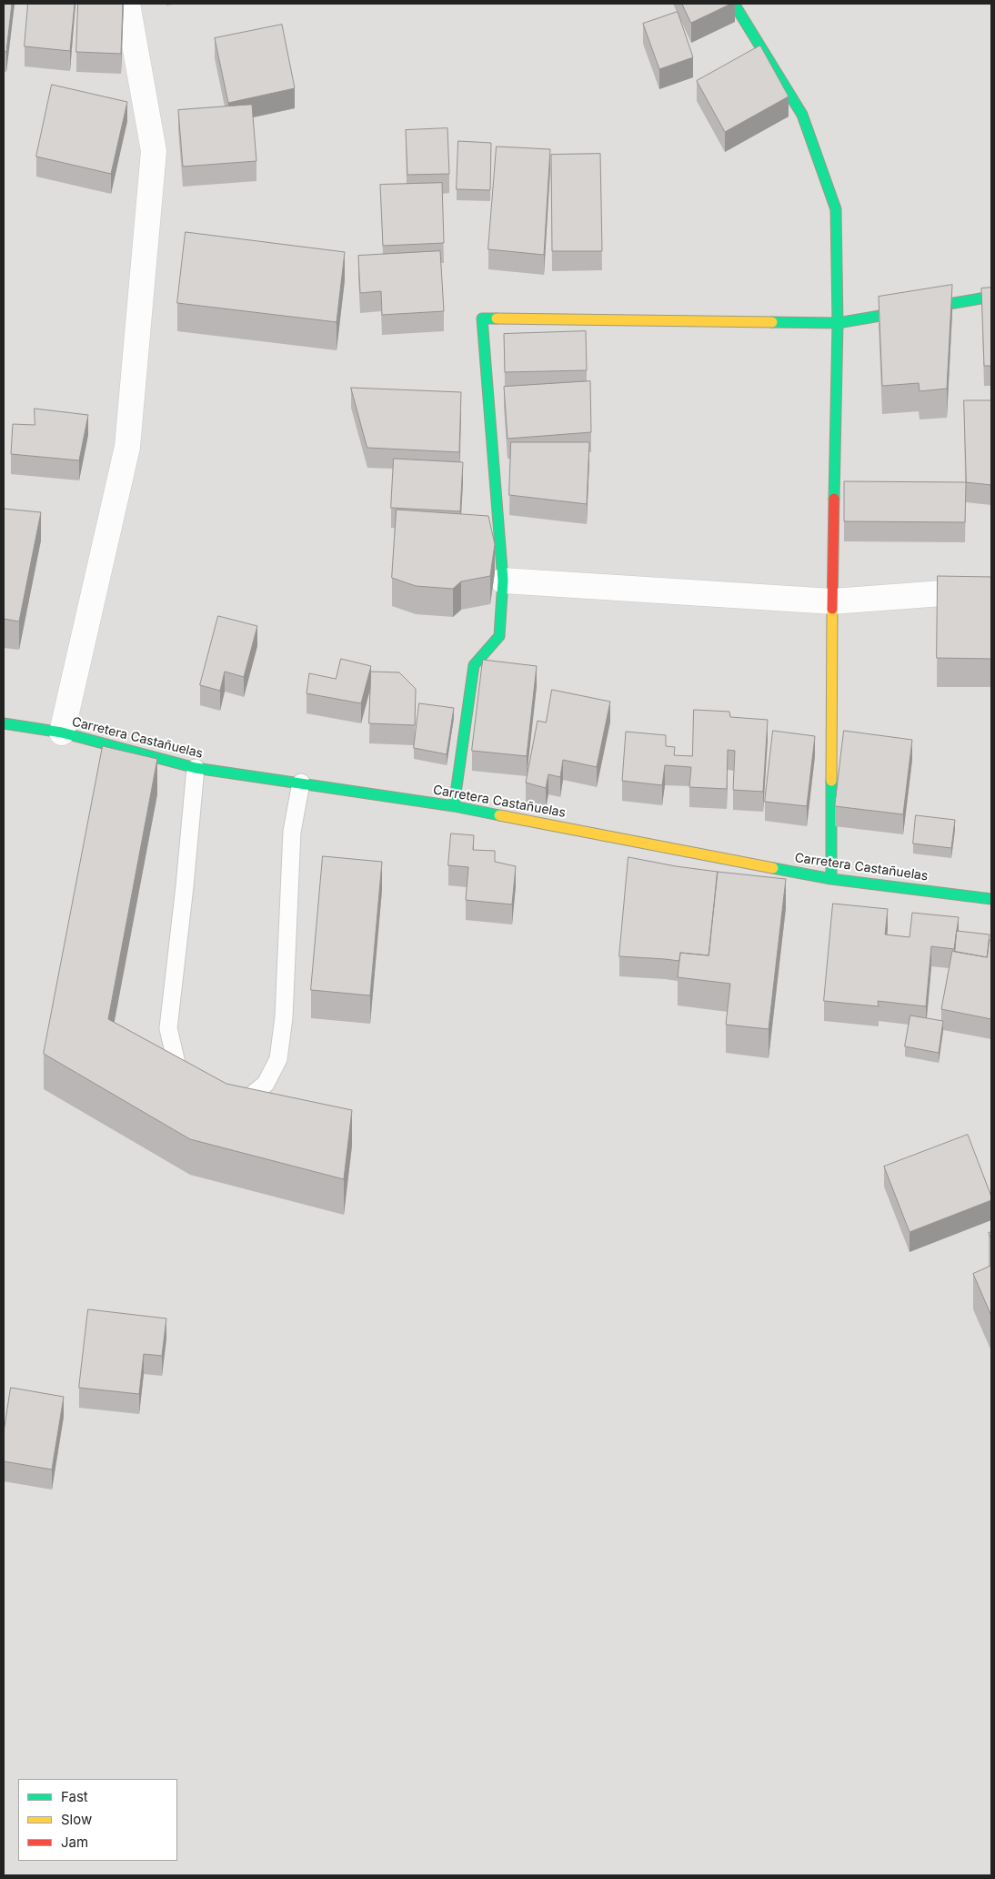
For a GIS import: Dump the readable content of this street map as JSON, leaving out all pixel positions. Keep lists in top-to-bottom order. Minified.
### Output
{"streets":{"street":["Carretera Castañuelas"]},"legend":["Fast","Slow","Jam"]}
